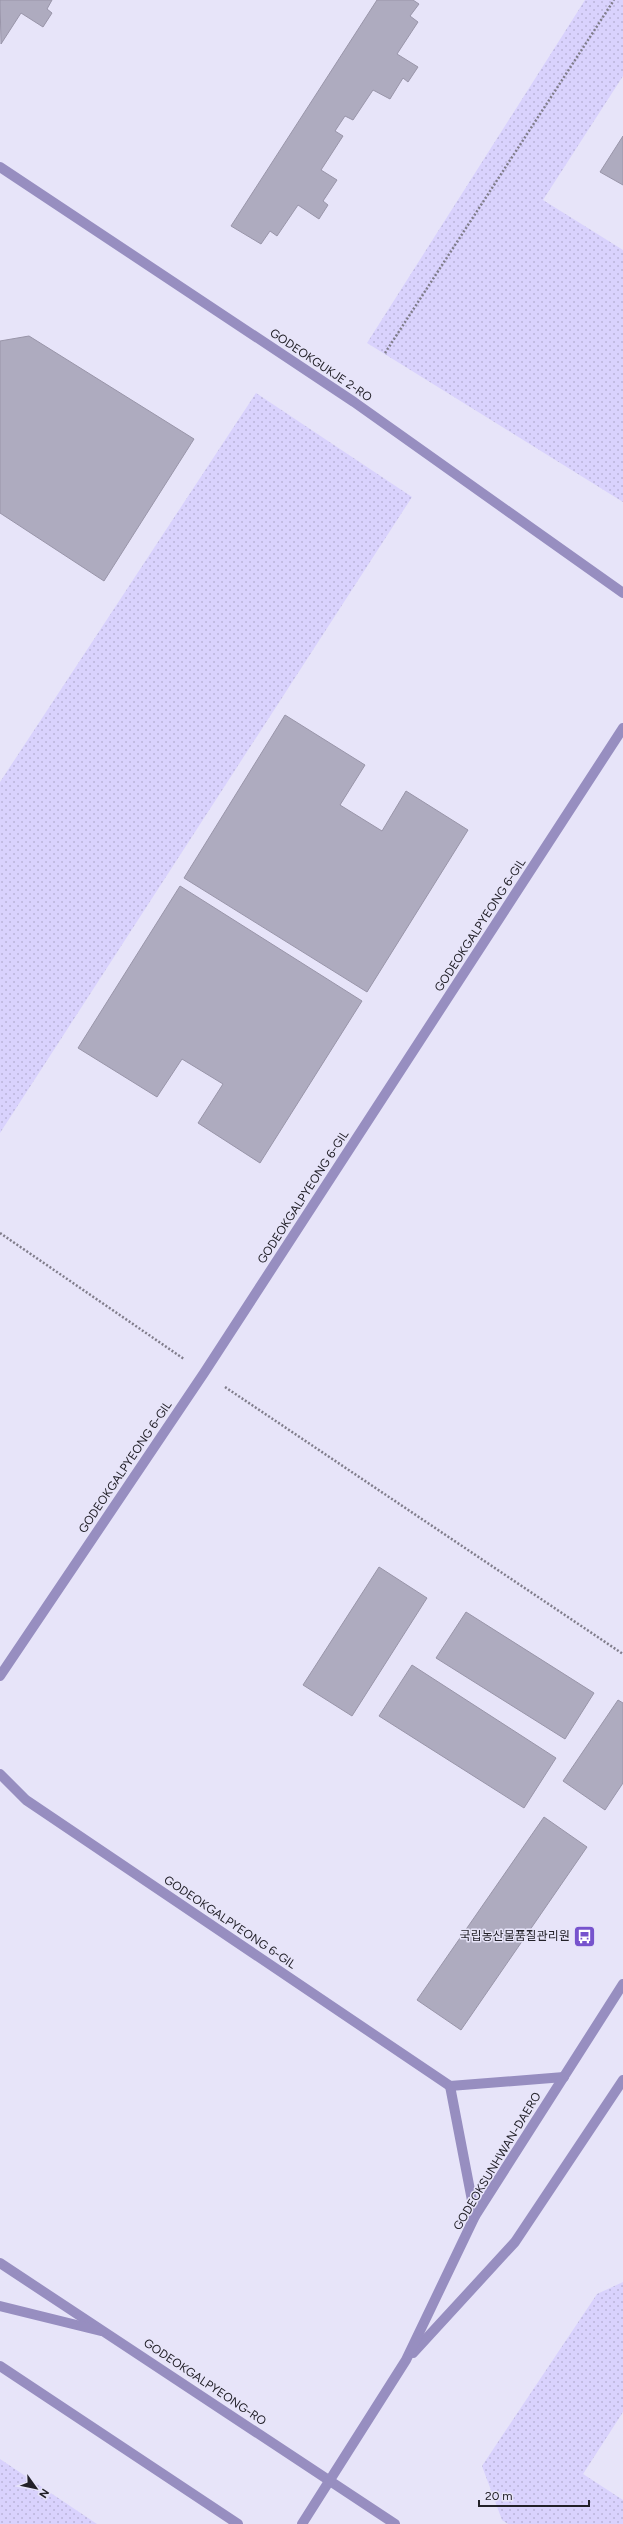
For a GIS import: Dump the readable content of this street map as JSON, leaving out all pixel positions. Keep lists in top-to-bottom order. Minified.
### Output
{"streets":{"street":["GODEOKGUKJE 2-RO","GODEOKGALPYEONG 6-GIL","GODEOKSUNHWAN-DAERO","GODEOKGALPYEONG-RO"]},"crossings":[["GODEOKSUNHWAN-DAERO","GODEOKGALPYEONG-RO"]],"places":{"bus stop":["국립농산물품질관리원"]},"scale_bar":"20 m","north":"bottom right"}
